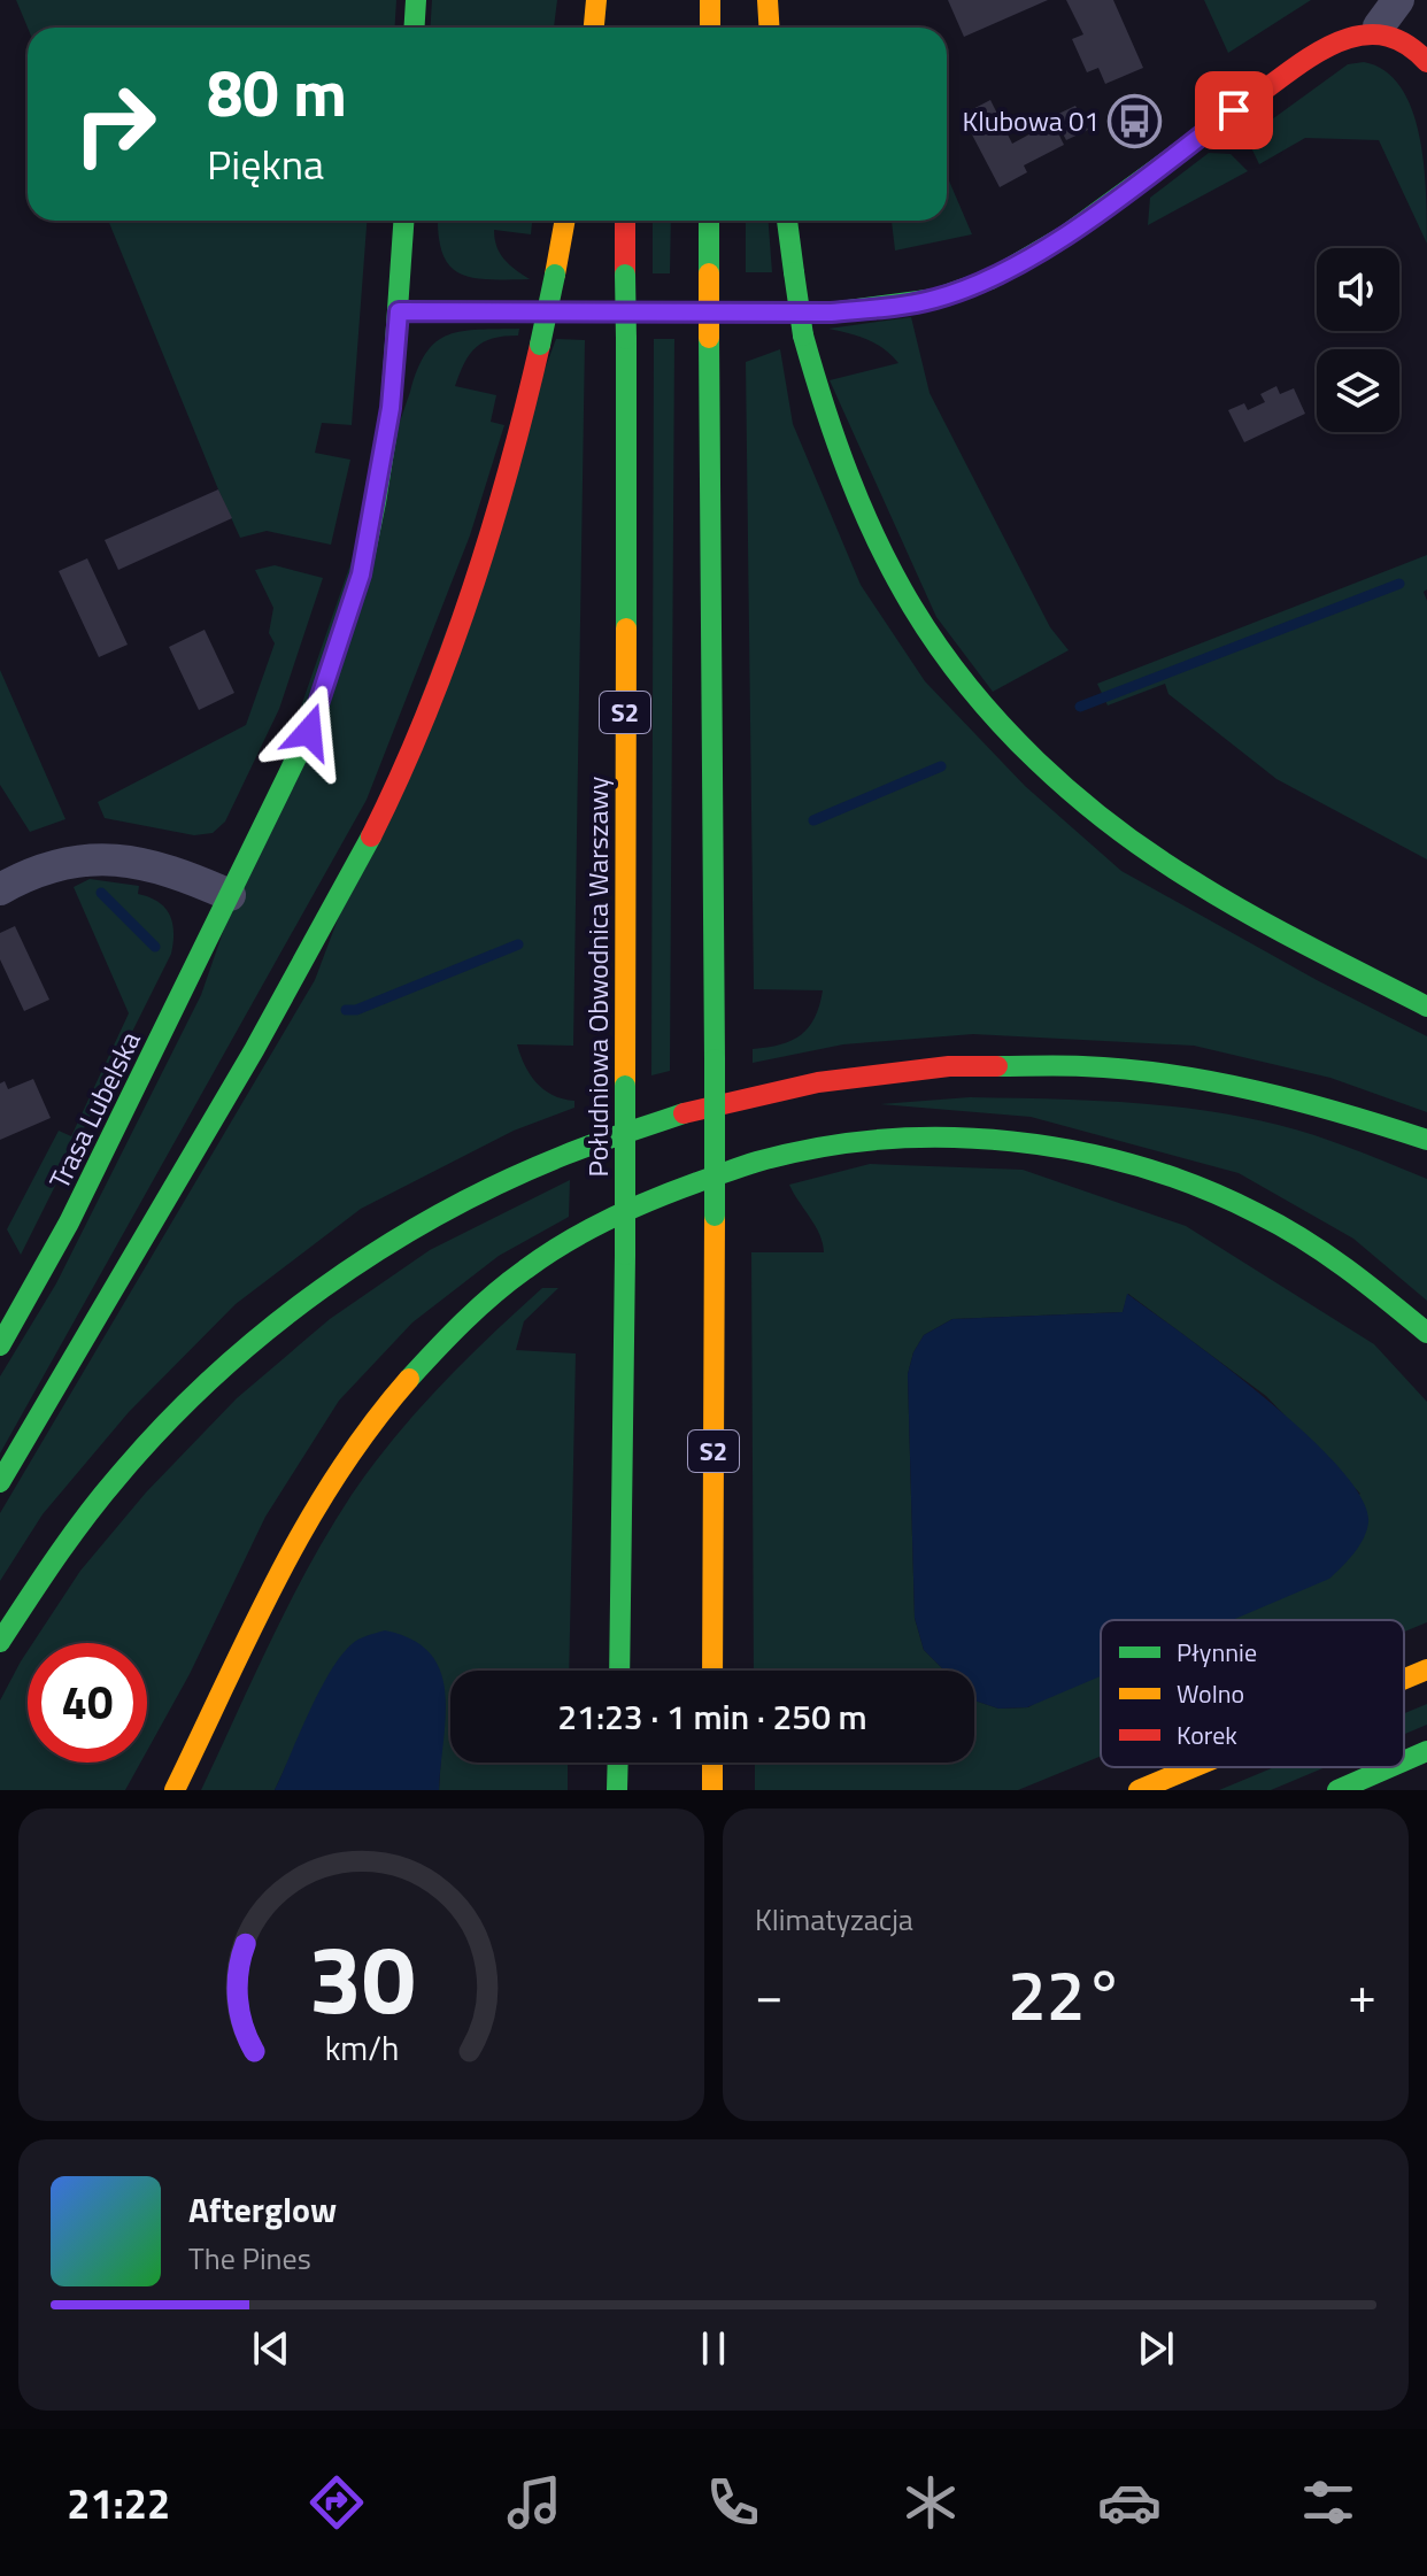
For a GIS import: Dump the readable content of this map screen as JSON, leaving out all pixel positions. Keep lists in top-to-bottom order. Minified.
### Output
{"streets":{"main road":["S2","Południowa Obwodnica Warszawy","Trasa Lubelska"]},"places":{"bus stop":["Klubowa 01"]},"legend":["Płynnie","Wolno","Korek"],"page":{"turn":["80 m","Piękna"],"limit":"40","trip":"21:23 · 1 min · 250 m","tile":"Klimatyzacja","heat":["−","22°","+"],"song":["Afterglow","The Pines"],"tabs":"21:22","gauge":["30","km/h"]}}
